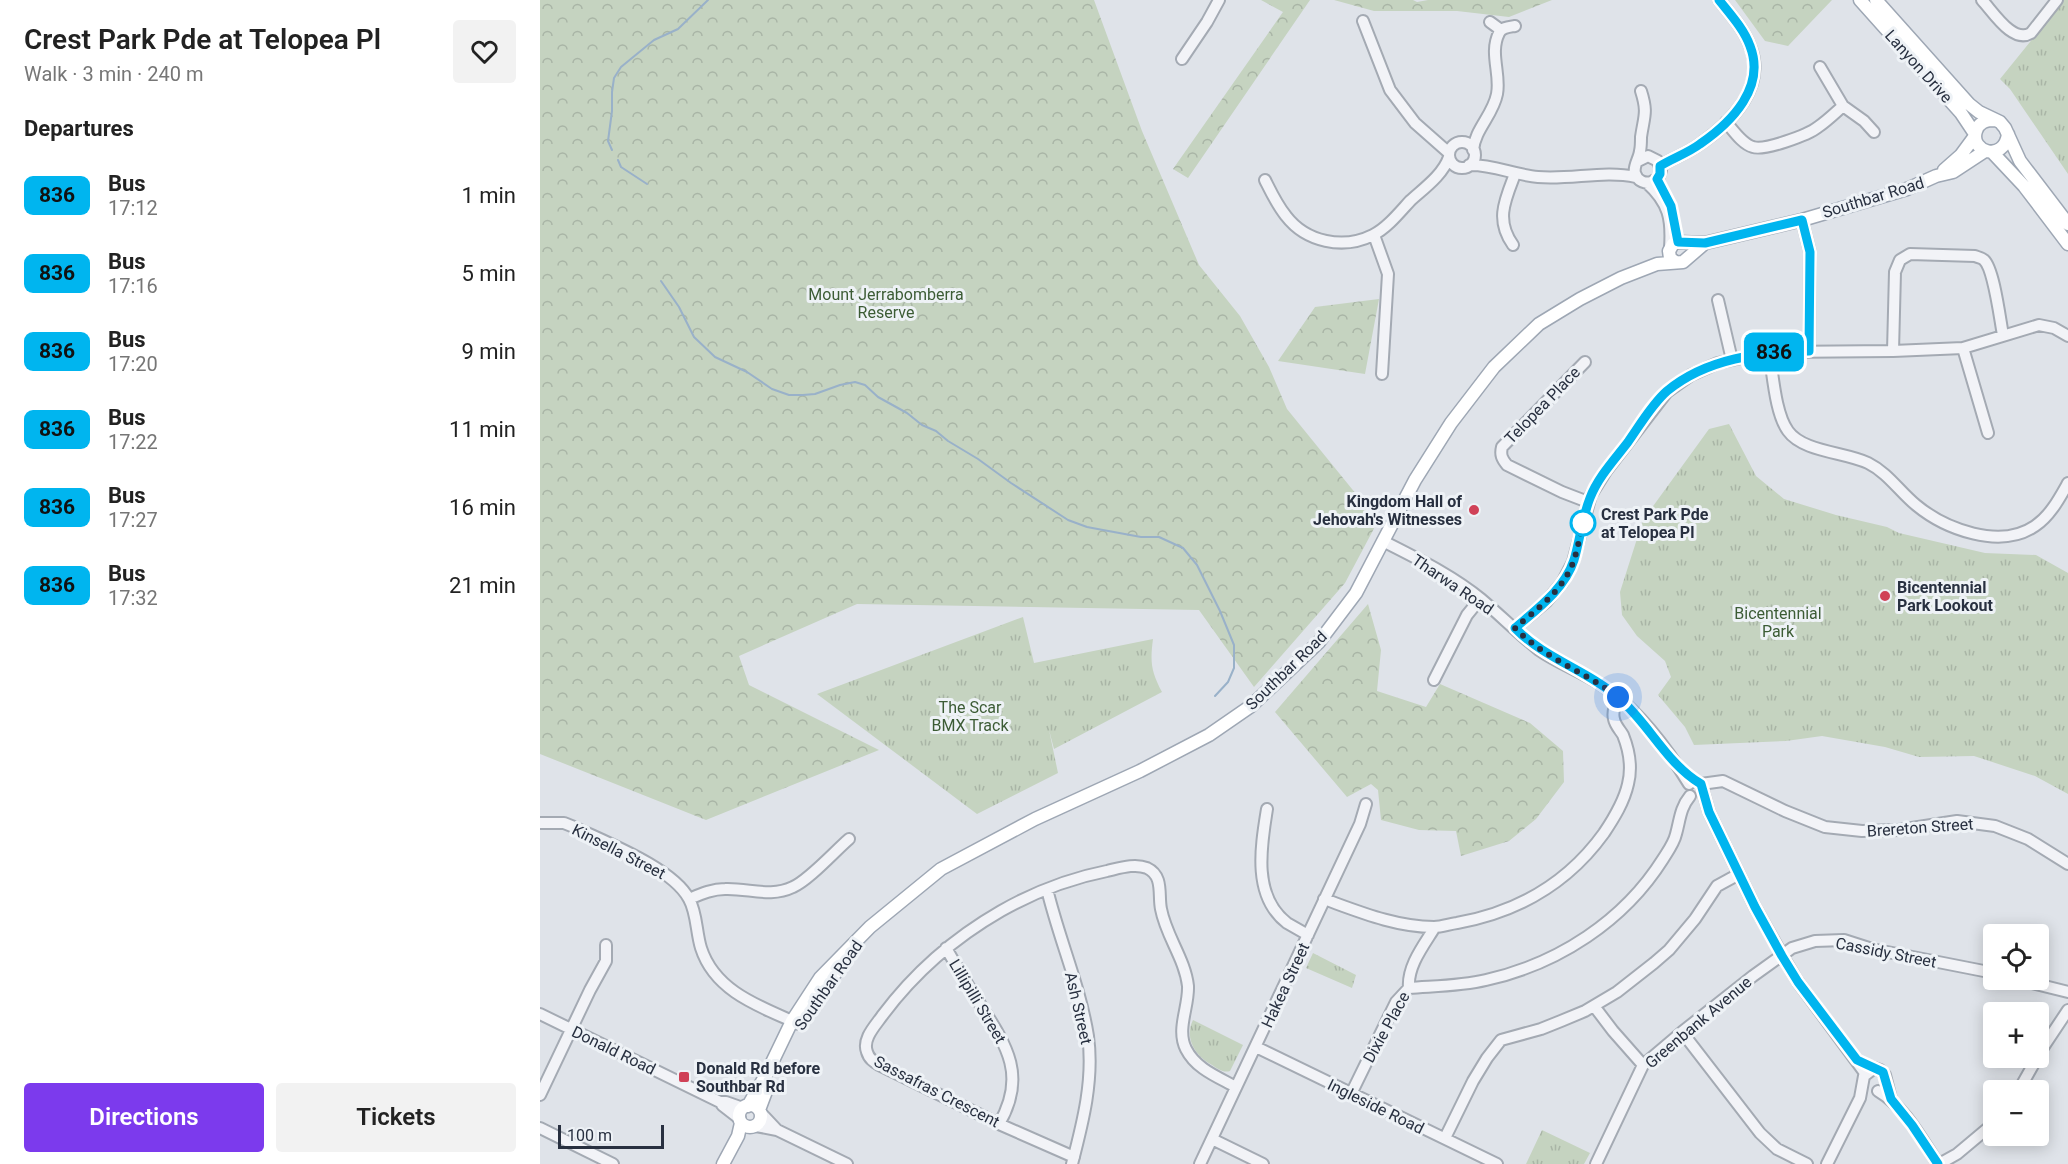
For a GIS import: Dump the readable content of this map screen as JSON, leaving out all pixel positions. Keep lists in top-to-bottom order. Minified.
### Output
{"streets":{"main road":["Lanyon Drive","Southbar Road"],"street":["Telopea Place","Tharwa Road","Brereton Street","Kinsella Street","Cassidy Street","Hakea Street","Lillipilli Street","Ash Street","Greenbank Avenue","Dixie Place","Donald Road","Sassafras Crescent","Ingleside Road"]},"crossings":[["Lanyon Drive","Southbar Road"],["Southbar Road","Tharwa Road"],["Southbar Road","Kinsella Street"],["Southbar Road","Donald Road"],["Tharwa Road","Brereton Street"],["Cassidy Street","Greenbank Avenue"],["Hakea Street","Sassafras Crescent"],["Hakea Street","Ingleside Road"],["Lillipilli Street","Sassafras Crescent"],["Ash Street","Sassafras Crescent"],["Dixie Place","Ingleside Road"]],"parks":["Mount Jerrabomberra Reserve","Bicentennial Park","The Scar BMX Track"],"places":{"other":["Kingdom Hall of Jehovah's Witnesses","Crest Park Pde at Telopea Pl","Bicentennial Park Lookout"],"transit":["Donald Rd before Southbar Rd"]},"lines":["bus line 836"],"scale_bar":"100 m","page":{"heading":[["Crest Park Pde at Telopea Pl","Walk · 3 min · 240 m"],"Departures"],"on_map":"836","list":[{"mark":"836","name":"Bus","note":"17:12","value":"1 min"},{"mark":"836","name":"Bus","note":"17:16","value":"5 min"},{"mark":"836","name":"Bus","note":"17:20","value":"9 min"},{"mark":"836","name":"Bus","note":"17:22","value":"11 min"},{"mark":"836","name":"Bus","note":"17:27","value":"16 min"},{"mark":"836","name":"Bus","note":"17:32","value":"21 min"}],"map_buttons":["+","−"],"buttons":["Directions","Tickets"],"scale":"100 m"}}
